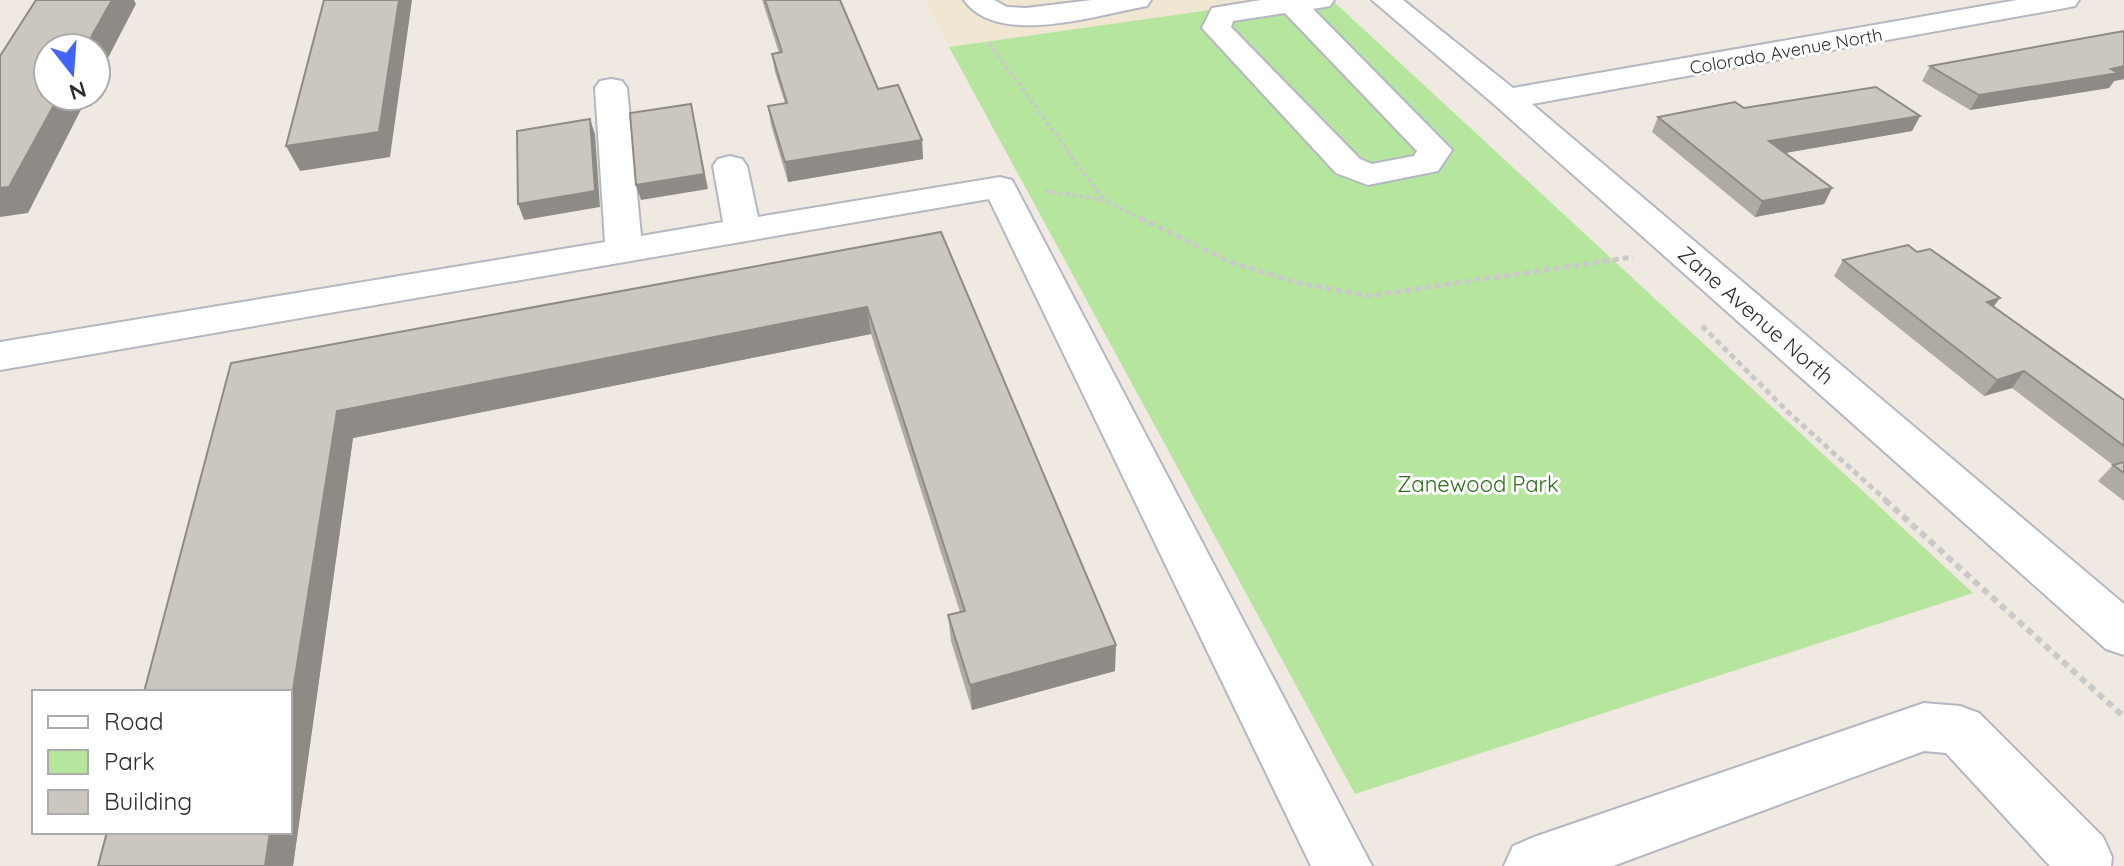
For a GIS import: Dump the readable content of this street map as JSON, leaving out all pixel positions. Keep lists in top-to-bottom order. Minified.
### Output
{"streets":{"street":["Colorado Avenue North","Zane Avenue North"]},"crossings":[["Colorado Avenue North","Zane Avenue North"]],"parks":["Zanewood Park"],"legend":["Road","Park","Building"],"north":"bottom"}
